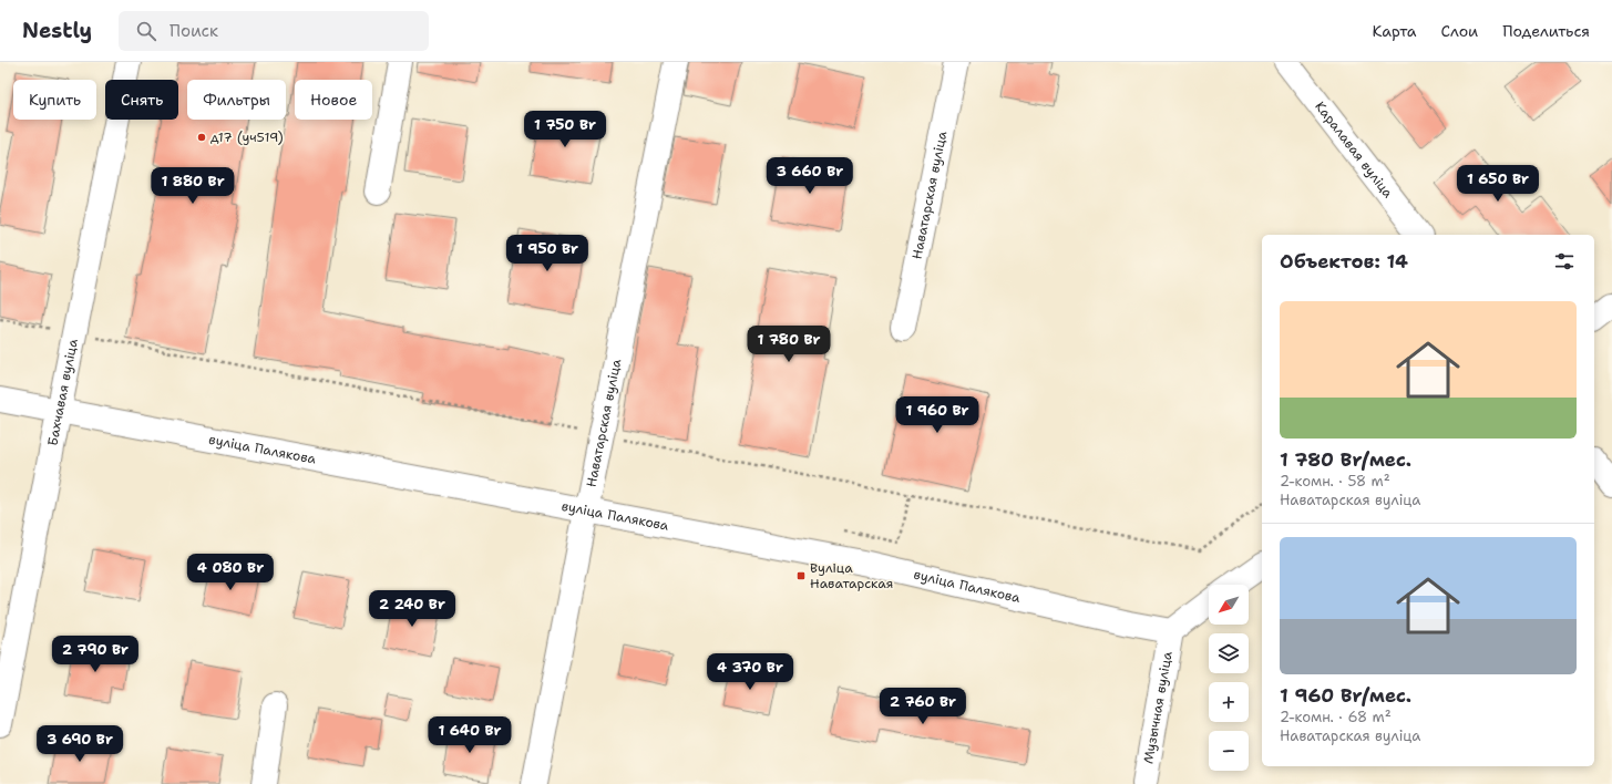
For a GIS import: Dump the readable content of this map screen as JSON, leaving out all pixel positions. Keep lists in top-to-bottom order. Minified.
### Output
{"streets":{"street":["Каралавая вуліца","Наватарская вуліца","Бахчавая вуліца","вуліца Палякова","Музычная вуліца"]},"crossings":[["Наватарская вуліца","вуліца Палякова"],["Бахчавая вуліца","вуліца Палякова"],["вуліца Палякова","Музычная вуліца"]],"places":{"other":["д17 (уч519)"],"transit":["Вуліца Наватарская"]},"north":"bottom left","page":{"header":"Nestly","search":"Поиск","nav":["Карта","Слои","Поделиться"],"chip":["Купить","Снять","Фильтры","Новое"],"price":["1 750 Br","3 660 Br","1 650 Br","1 880 Br","1 950 Br","1 780 Br","1 960 Br","4 080 Br","2 240 Br","2 790 Br","4 370 Br","2 760 Br","1 640 Br","3 690 Br"],"heading":"Объектов: 14","list":[{"name":"1 780 Br/мес.","note":"2-комн. · 58 m² · Наватарская вуліца"},{"name":"1 960 Br/мес.","note":"2-комн. · 68 m² · Наватарская вуліца"}],"map_buttons":["+","−"]}}
